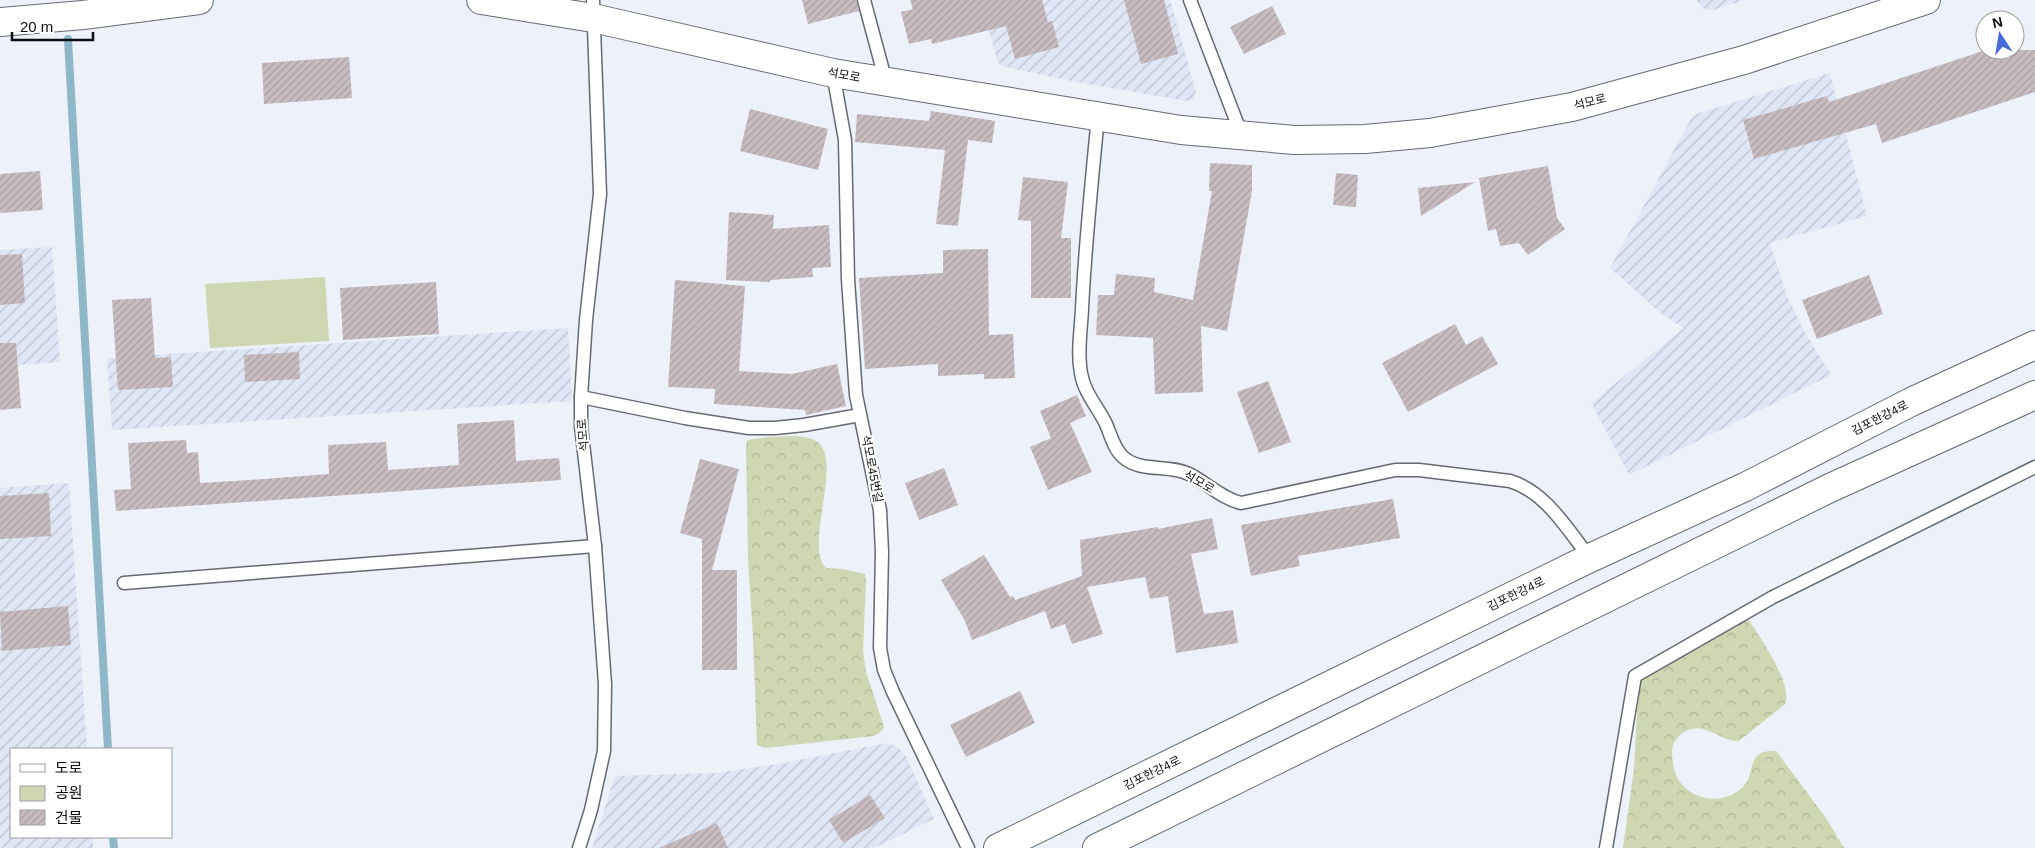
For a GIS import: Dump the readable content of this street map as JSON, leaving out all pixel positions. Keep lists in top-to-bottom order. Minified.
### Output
{"streets":{"street":["석모로","김포한강4로"],"lane":["석모로45번길"]},"crossings":[["석모로","김포한강4로"],["석모로","석모로45번길"]],"legend":["도로","공원","건물"],"scale_bar":"20 m","north":"top"}
